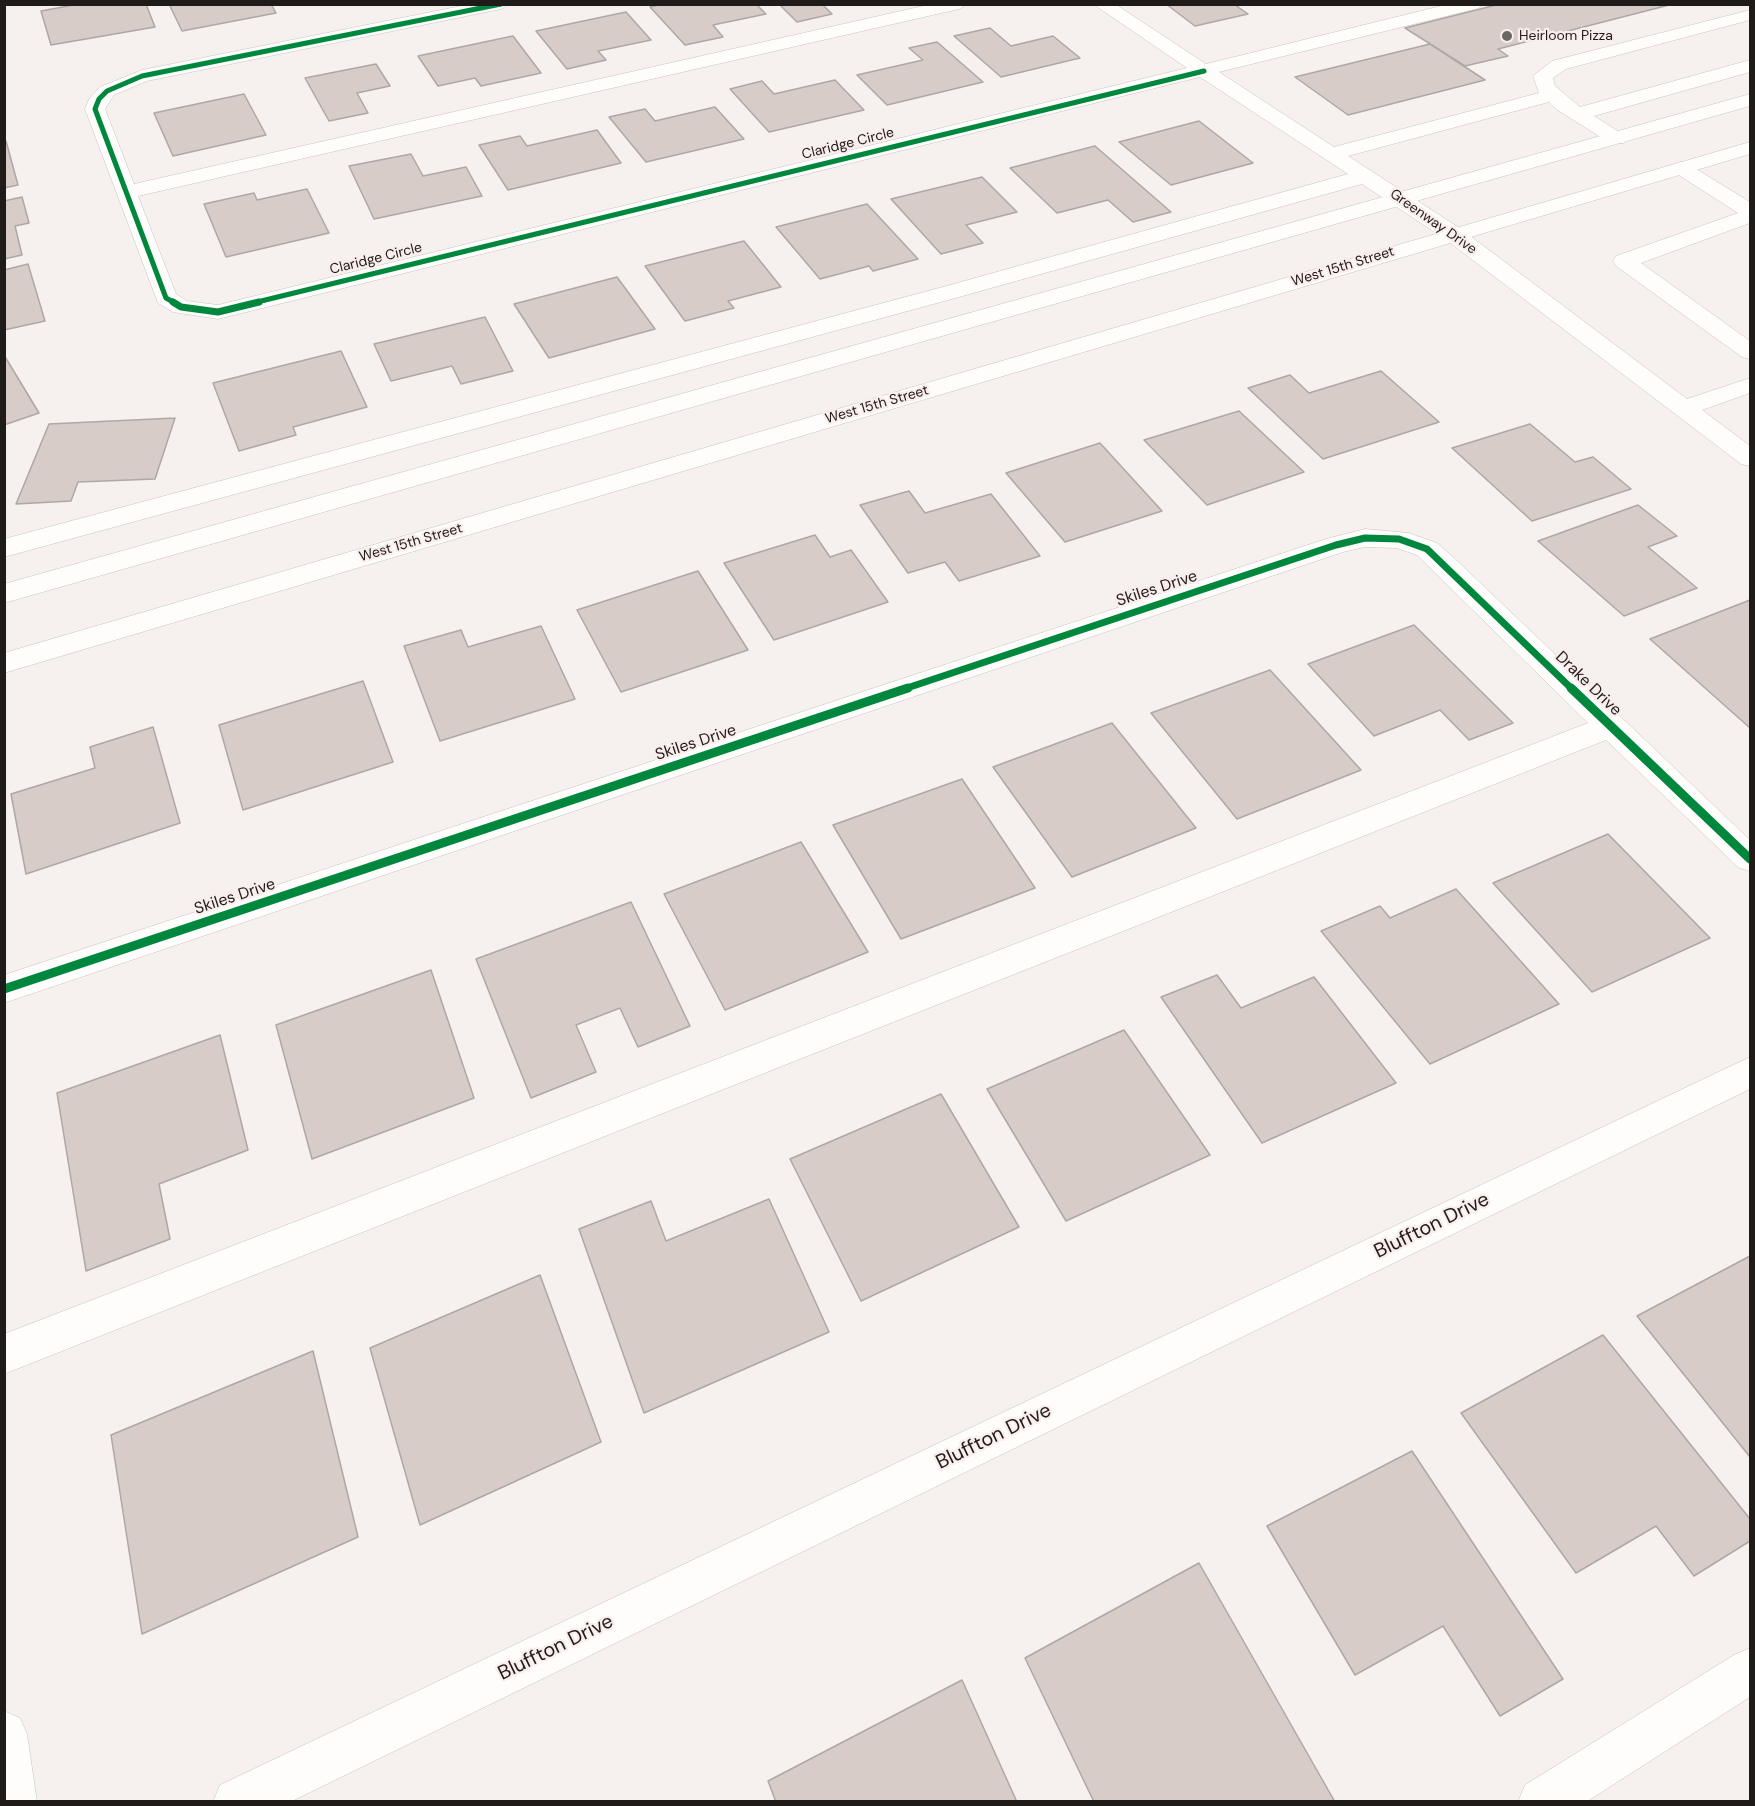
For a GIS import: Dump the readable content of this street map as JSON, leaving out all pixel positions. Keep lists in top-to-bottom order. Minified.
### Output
{"streets":{"street":["Claridge Circle","Greenway Drive","West 15th Street","Skiles Drive","Drake Drive","Bluffton Drive"]},"crossings":[["Claridge Circle","Greenway Drive"],["Greenway Drive","West 15th Street"],["Skiles Drive","Drake Drive"]],"places":["Heirloom Pizza"]}
